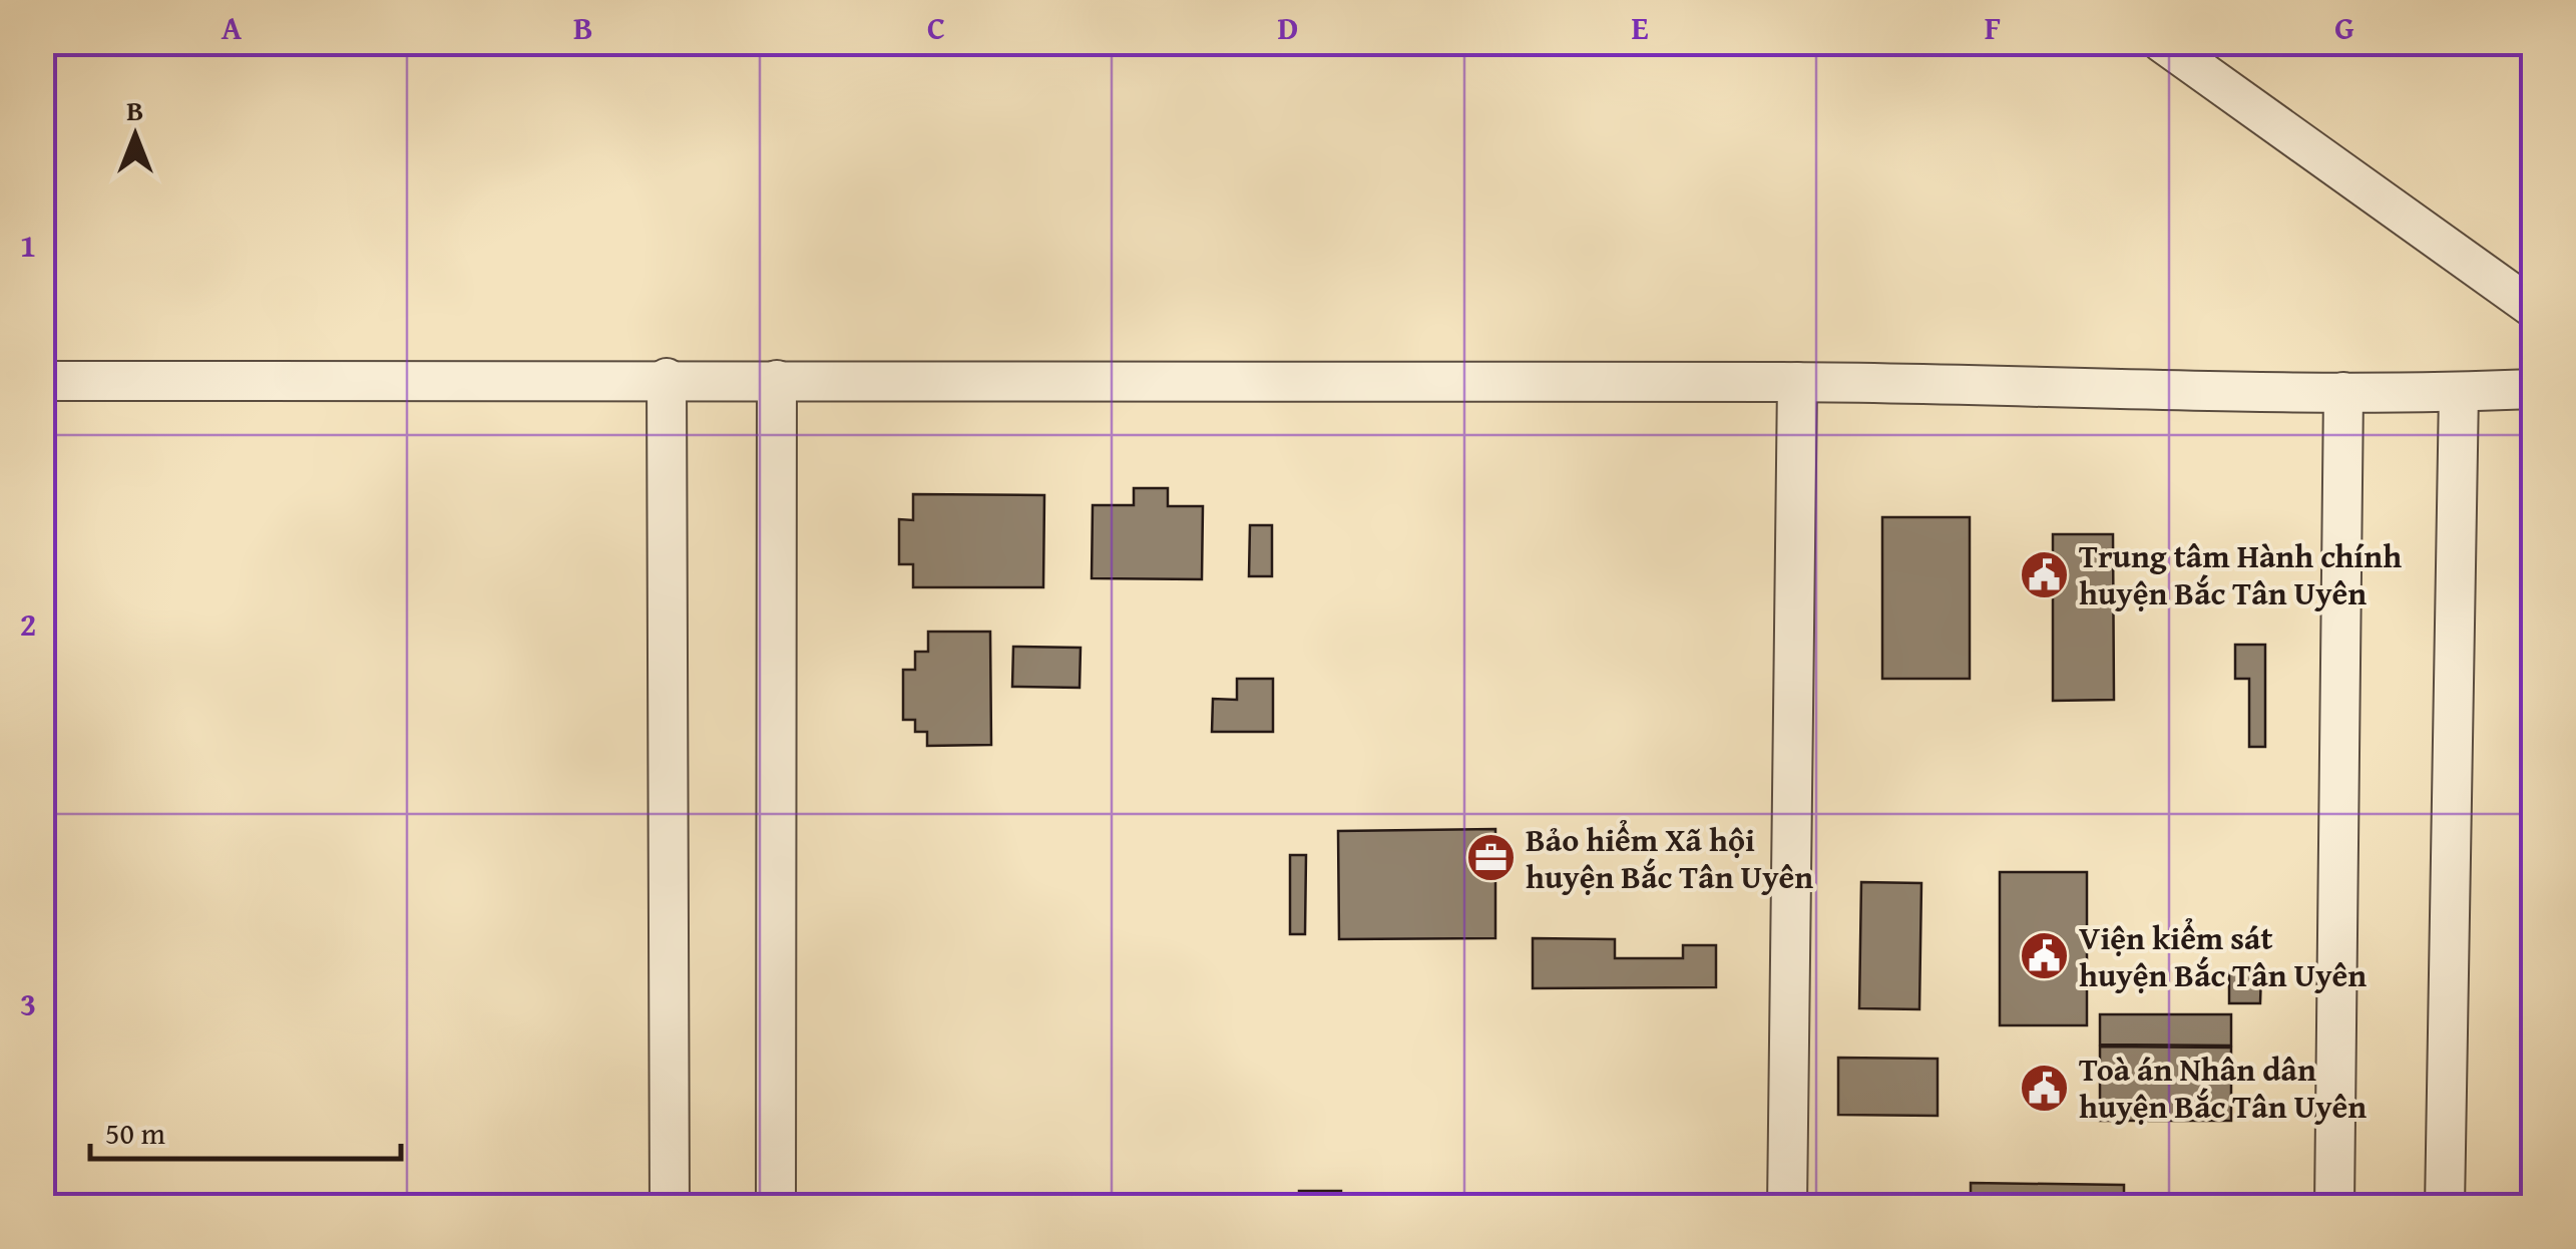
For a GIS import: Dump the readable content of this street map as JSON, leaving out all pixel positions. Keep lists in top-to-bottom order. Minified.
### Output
{"places":{"public building":["Trung tâm Hành chính huyện Bắc Tân Uyên","Viện kiểm sát huyện Bắc Tân Uyên","Toà án Nhân dân huyện Bắc Tân Uyên"],"office":["Bảo hiểm Xã hội huyện Bắc Tân Uyên"]},"scale_bar":"50 m","north":"top","grid":{"columns":["A","B","C","D","E","F","G"],"rows":["1","2","3"]}}
